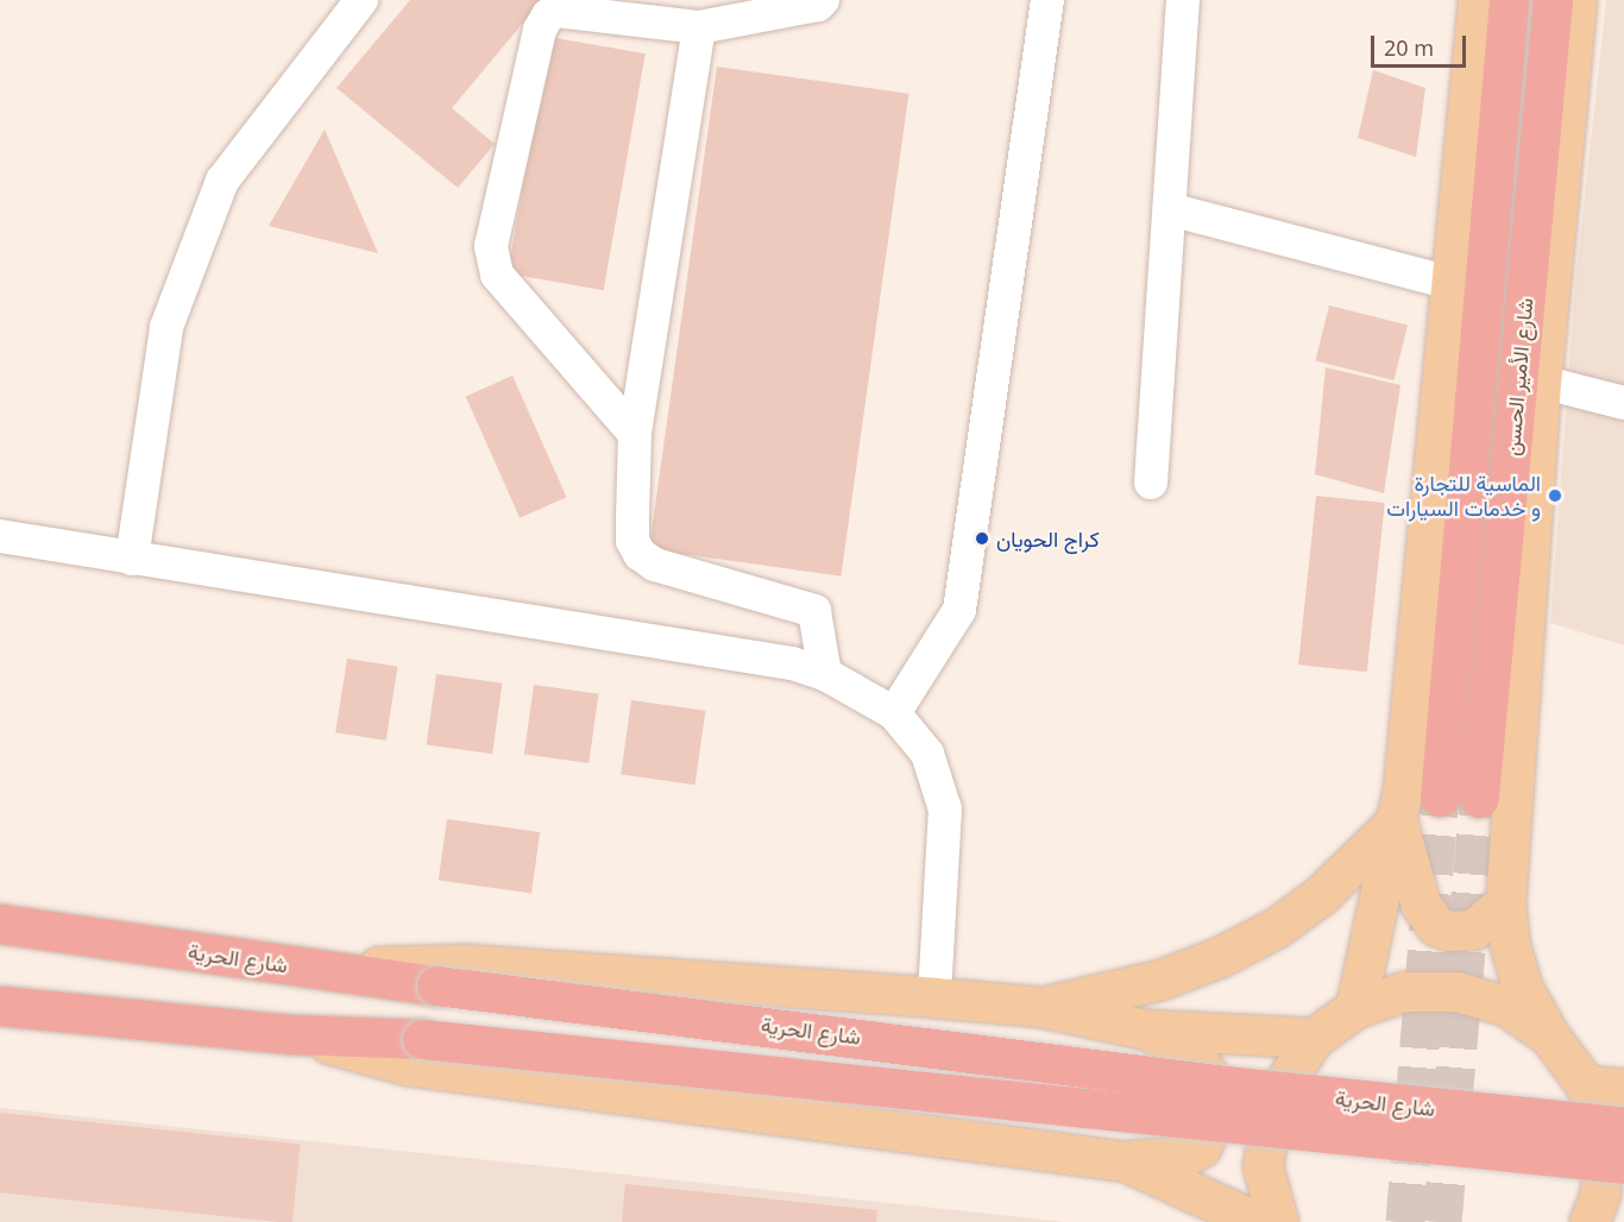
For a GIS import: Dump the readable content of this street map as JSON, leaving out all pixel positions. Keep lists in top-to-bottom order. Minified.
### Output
{"streets":{"highway":["شارع الأمير الحسن","شارع الحرية"]},"places":["الماسية للتجارة و خدمات السيارات","كراج الحويان"],"scale_bar":"20 m"}
